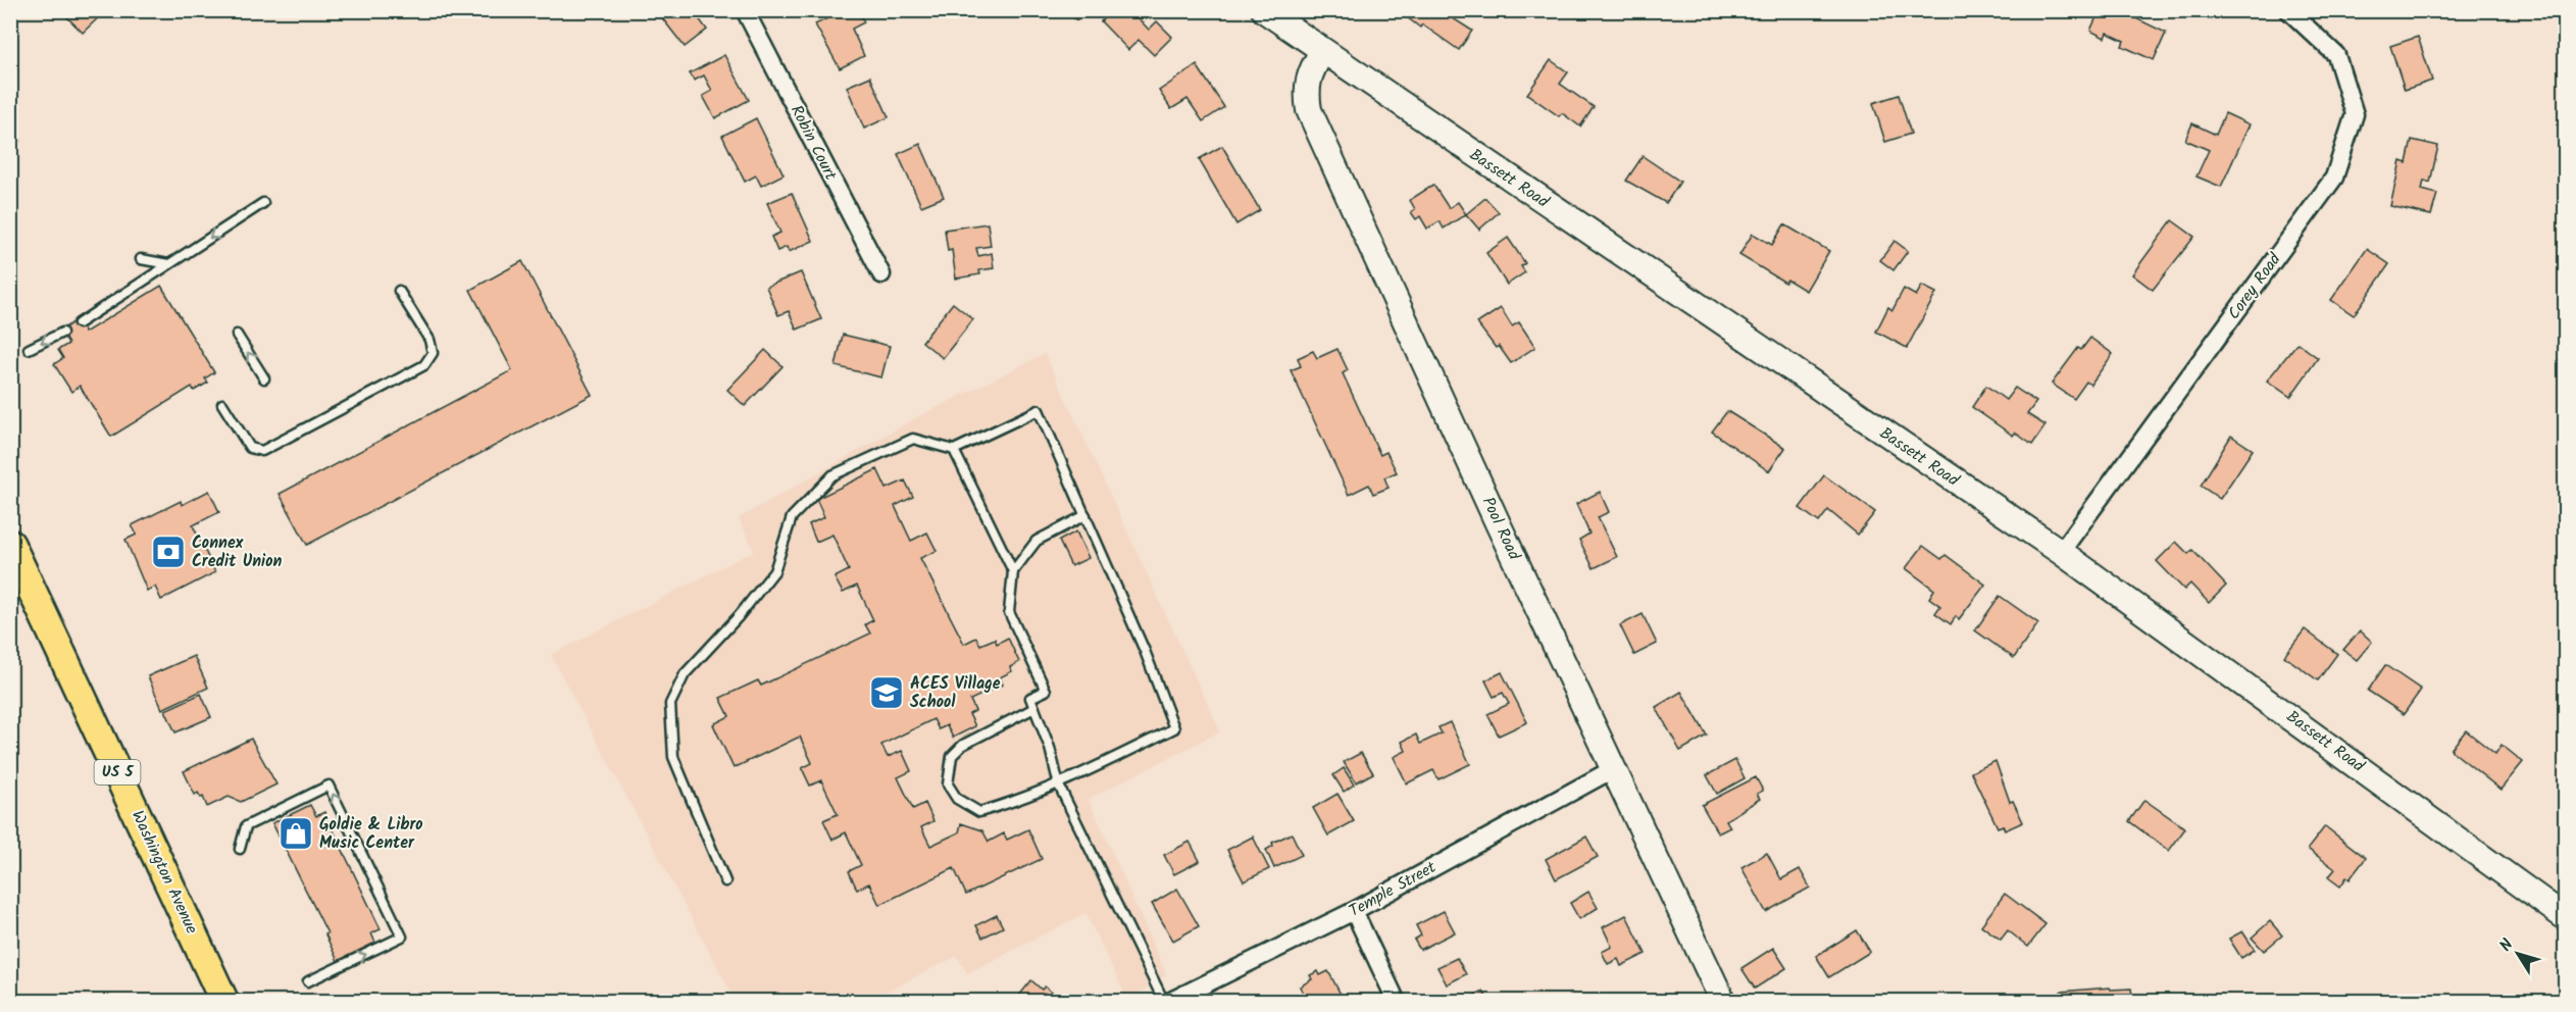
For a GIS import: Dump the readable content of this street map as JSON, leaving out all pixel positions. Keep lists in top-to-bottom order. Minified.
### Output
{"streets":{"main road":["US 5","Washington Avenue"],"street":["Robin Court","Bassett Road","Corey Road","Pool Road","Temple Street"]},"crossings":[["Bassett Road","Corey Road"],["Bassett Road","Pool Road"],["Pool Road","Temple Street"]],"places":{"bank":["Connex Credit Union"],"school or university":["ACES Village School"],"shop":["Goldie & Libro Music Center"]},"north":"top left"}
